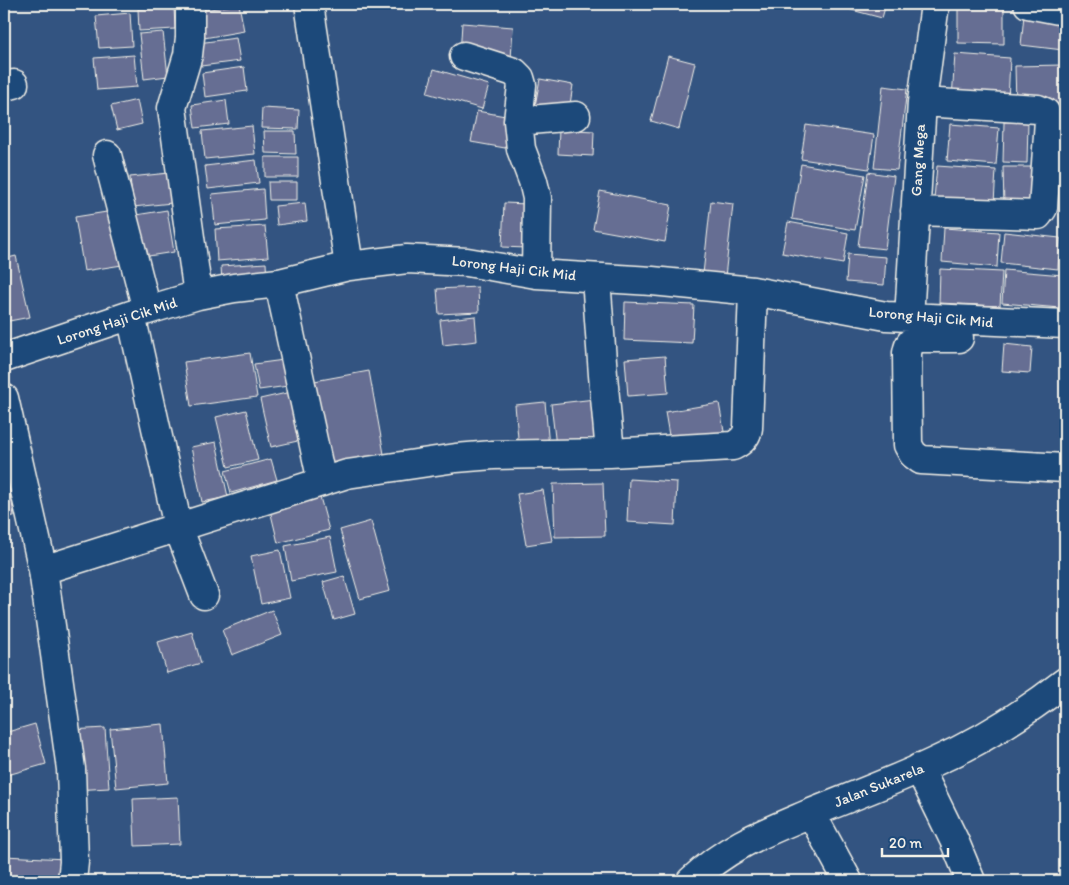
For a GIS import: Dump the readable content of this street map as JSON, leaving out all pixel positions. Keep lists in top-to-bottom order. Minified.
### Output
{"streets":{"street":["Gang Mega","Lorong Haji Cik Mid","Jalan Sukarela"]},"crossings":[["Gang Mega","Lorong Haji Cik Mid"]],"scale_bar":"20 m"}
